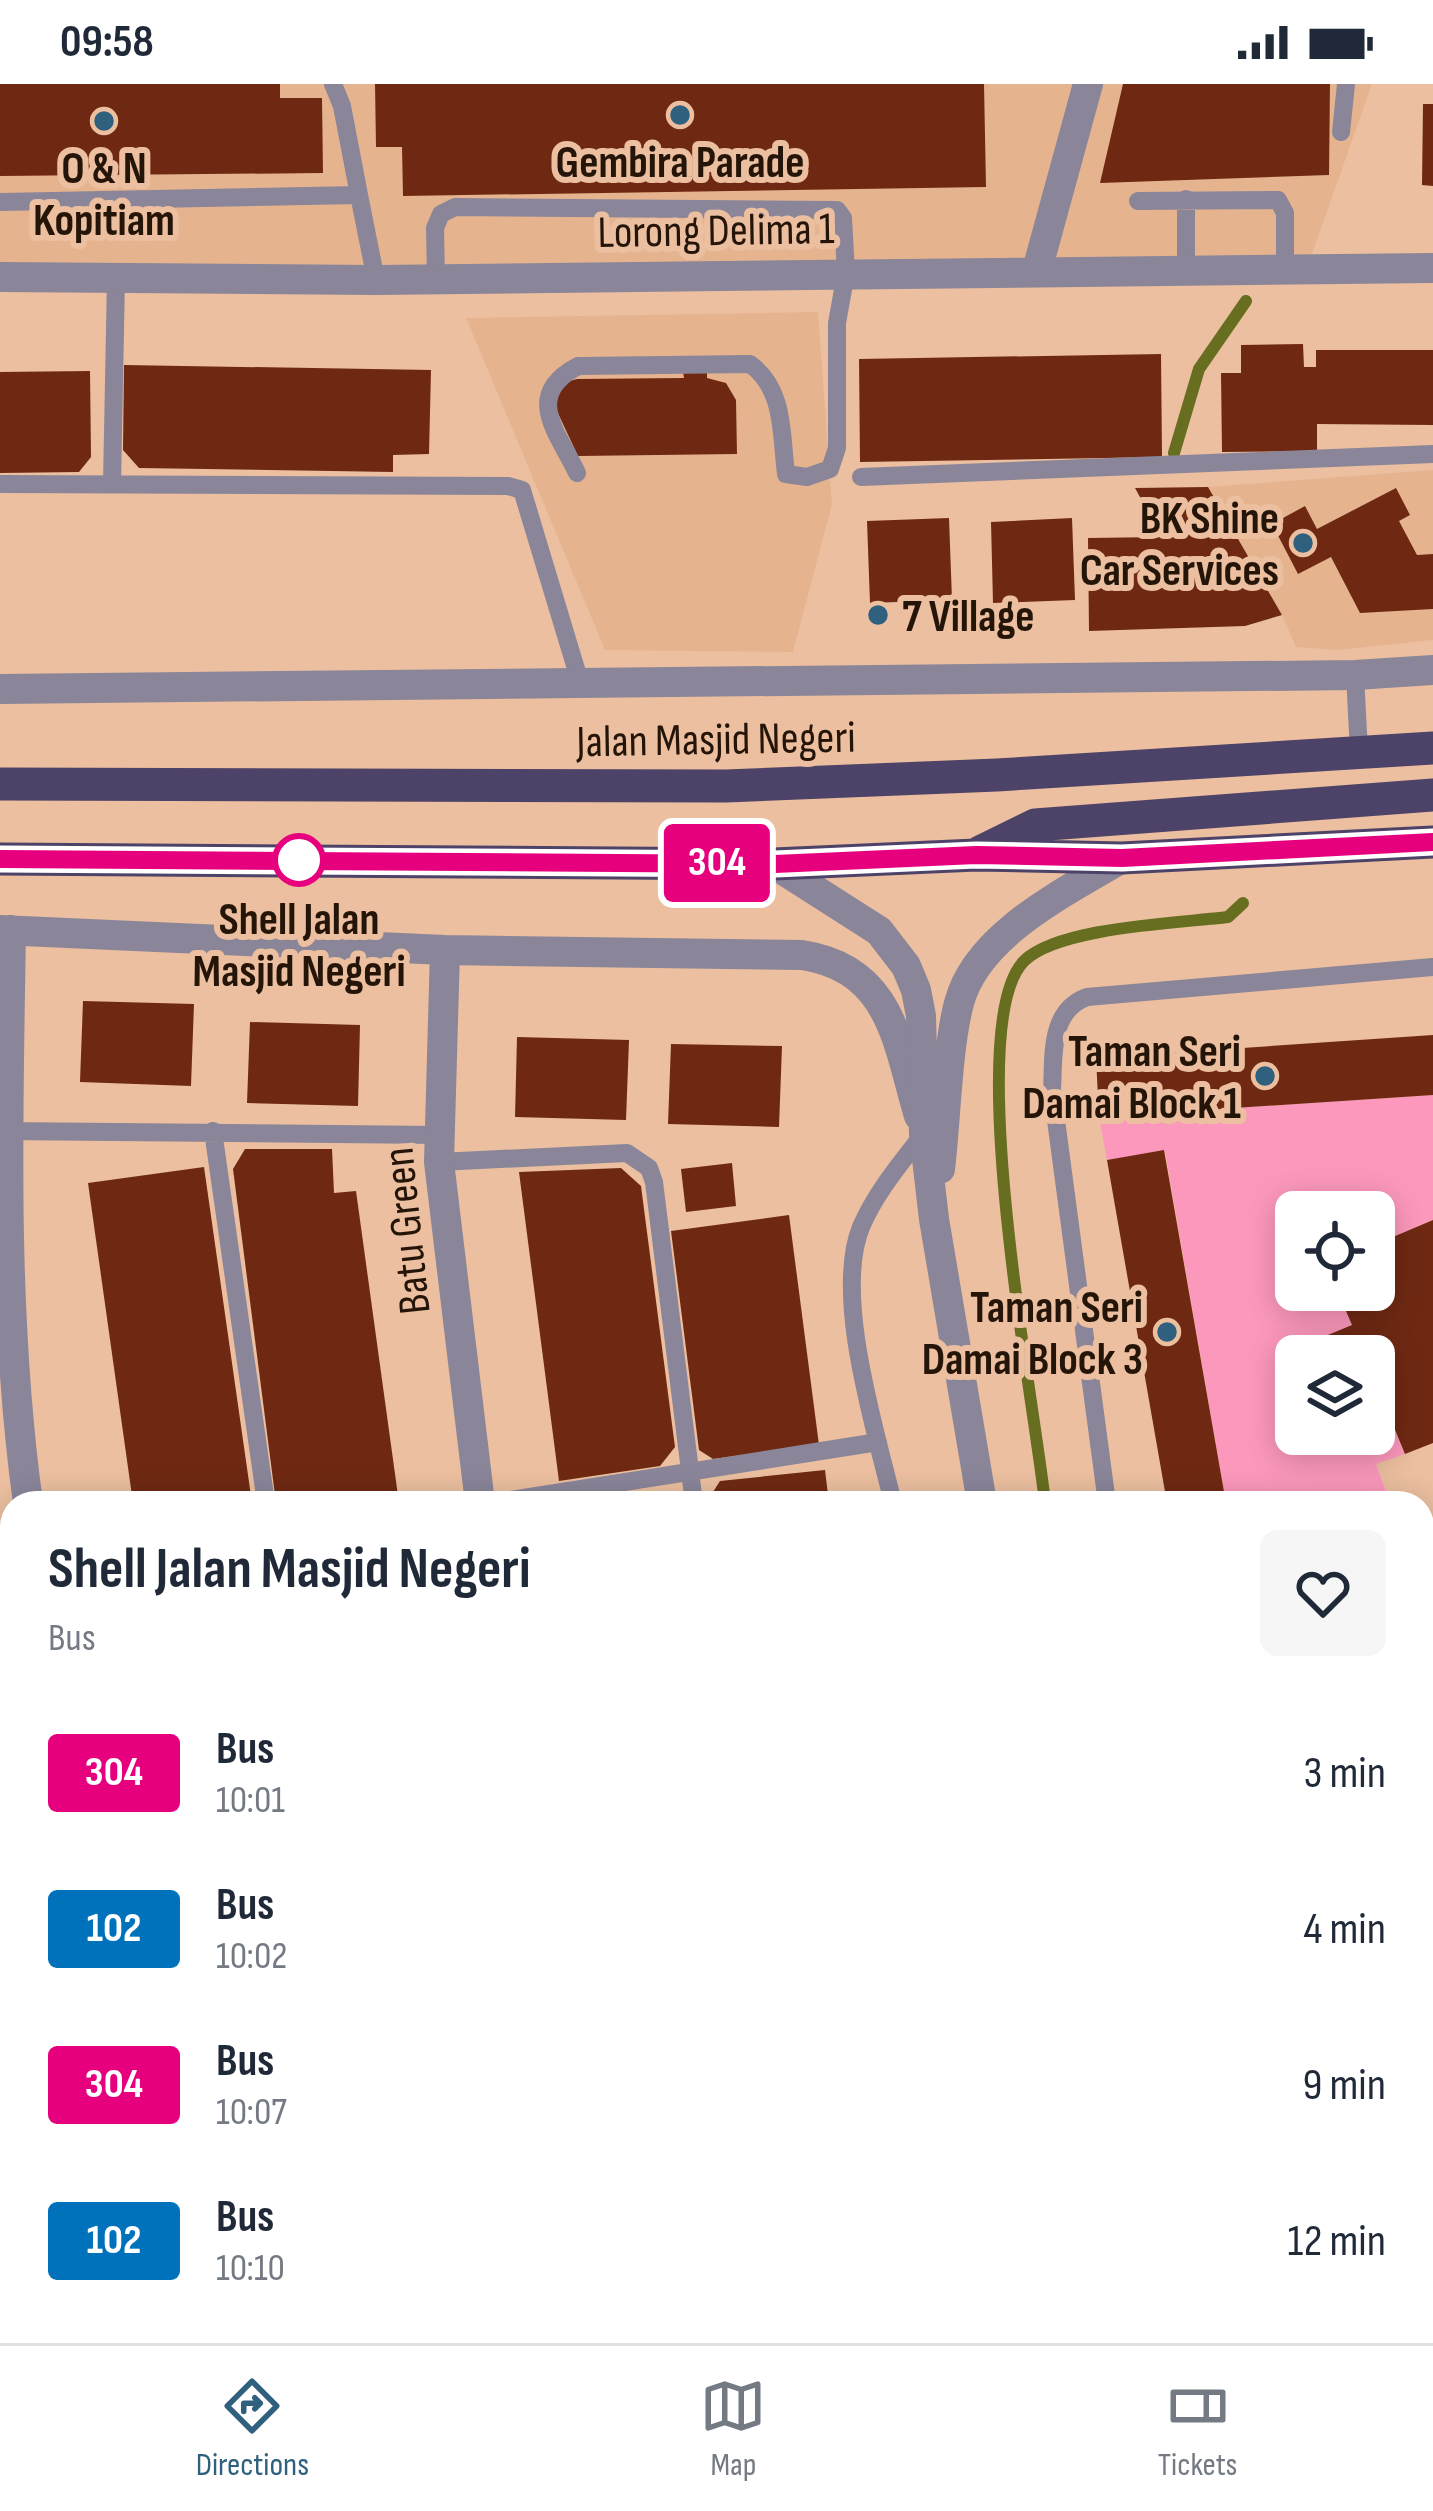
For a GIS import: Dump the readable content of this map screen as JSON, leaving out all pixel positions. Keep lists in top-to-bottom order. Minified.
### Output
{"streets":{"highway":["Jalan Masjid Negeri"],"street":["Lorong Delima 1","Batu Green"]},"places":["Gembira Parade","O & N Kopitiam","BK Shine Car Services","7 Village","Shell Jalan Masjid Negeri","Taman Seri Damai Block 1","Taman Seri Damai Block 3"],"lines":["bus line 304"],"page":{"status":"09:58","on_map":"304","heading":["Shell Jalan Masjid Negeri","Bus"],"list":[{"mark":"304","name":"Bus","note":"10:01","value":"3 min"},{"mark":"102","name":"Bus","note":"10:02","value":"4 min"},{"mark":"304","name":"Bus","note":"10:07","value":"9 min"},{"mark":"102","name":"Bus","note":"10:10","value":"12 min"}],"tabs":["Directions","Map","Tickets"]}}
